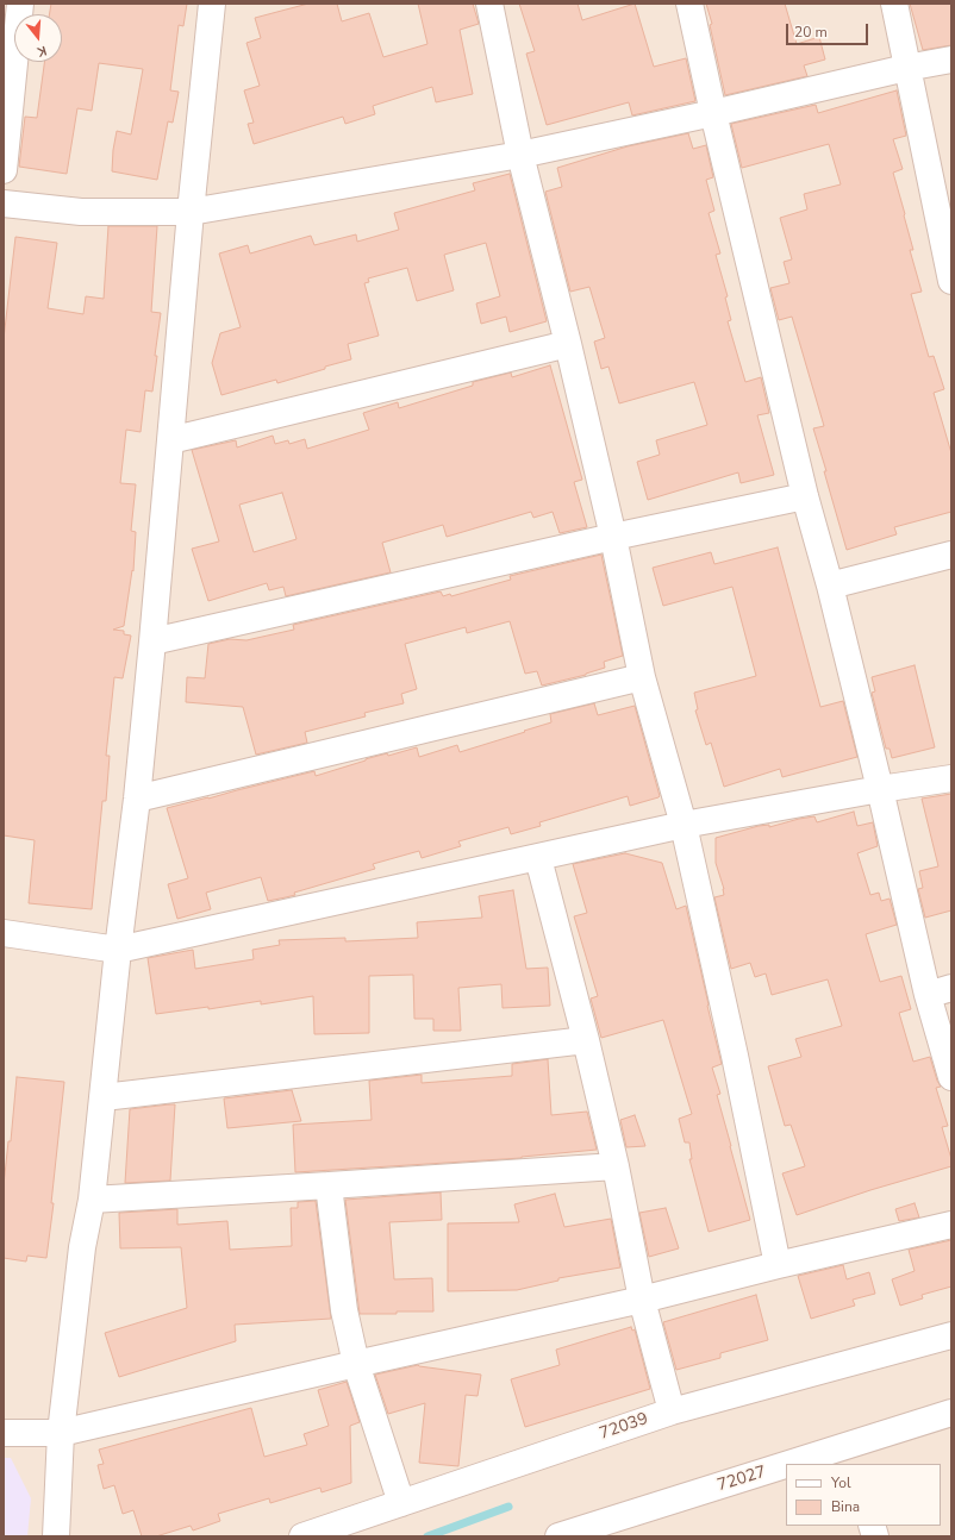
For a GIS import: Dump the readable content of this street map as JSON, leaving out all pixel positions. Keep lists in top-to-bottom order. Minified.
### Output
{"streets":{"street":["72039","72027"]},"legend":["Yol","Bina"],"scale_bar":"20 m","north":"bottom"}
